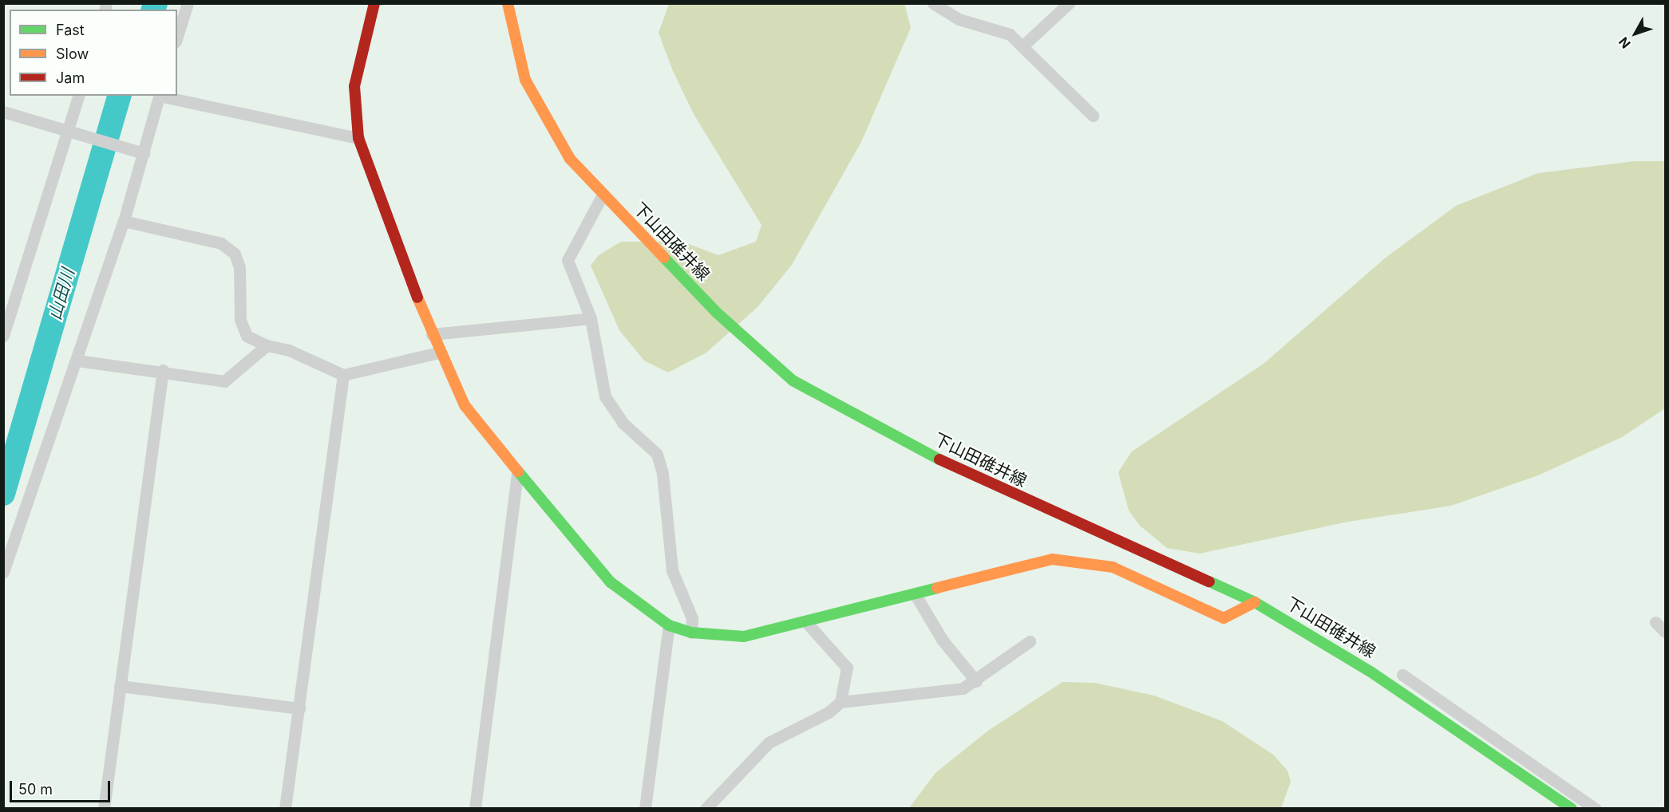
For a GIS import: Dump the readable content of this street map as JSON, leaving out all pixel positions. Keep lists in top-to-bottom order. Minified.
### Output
{"streets":{"main road":["下山田碓井線"]},"water":["山田川"],"legend":["Fast","Slow","Jam"],"scale_bar":"50 m","north":"bottom left"}
